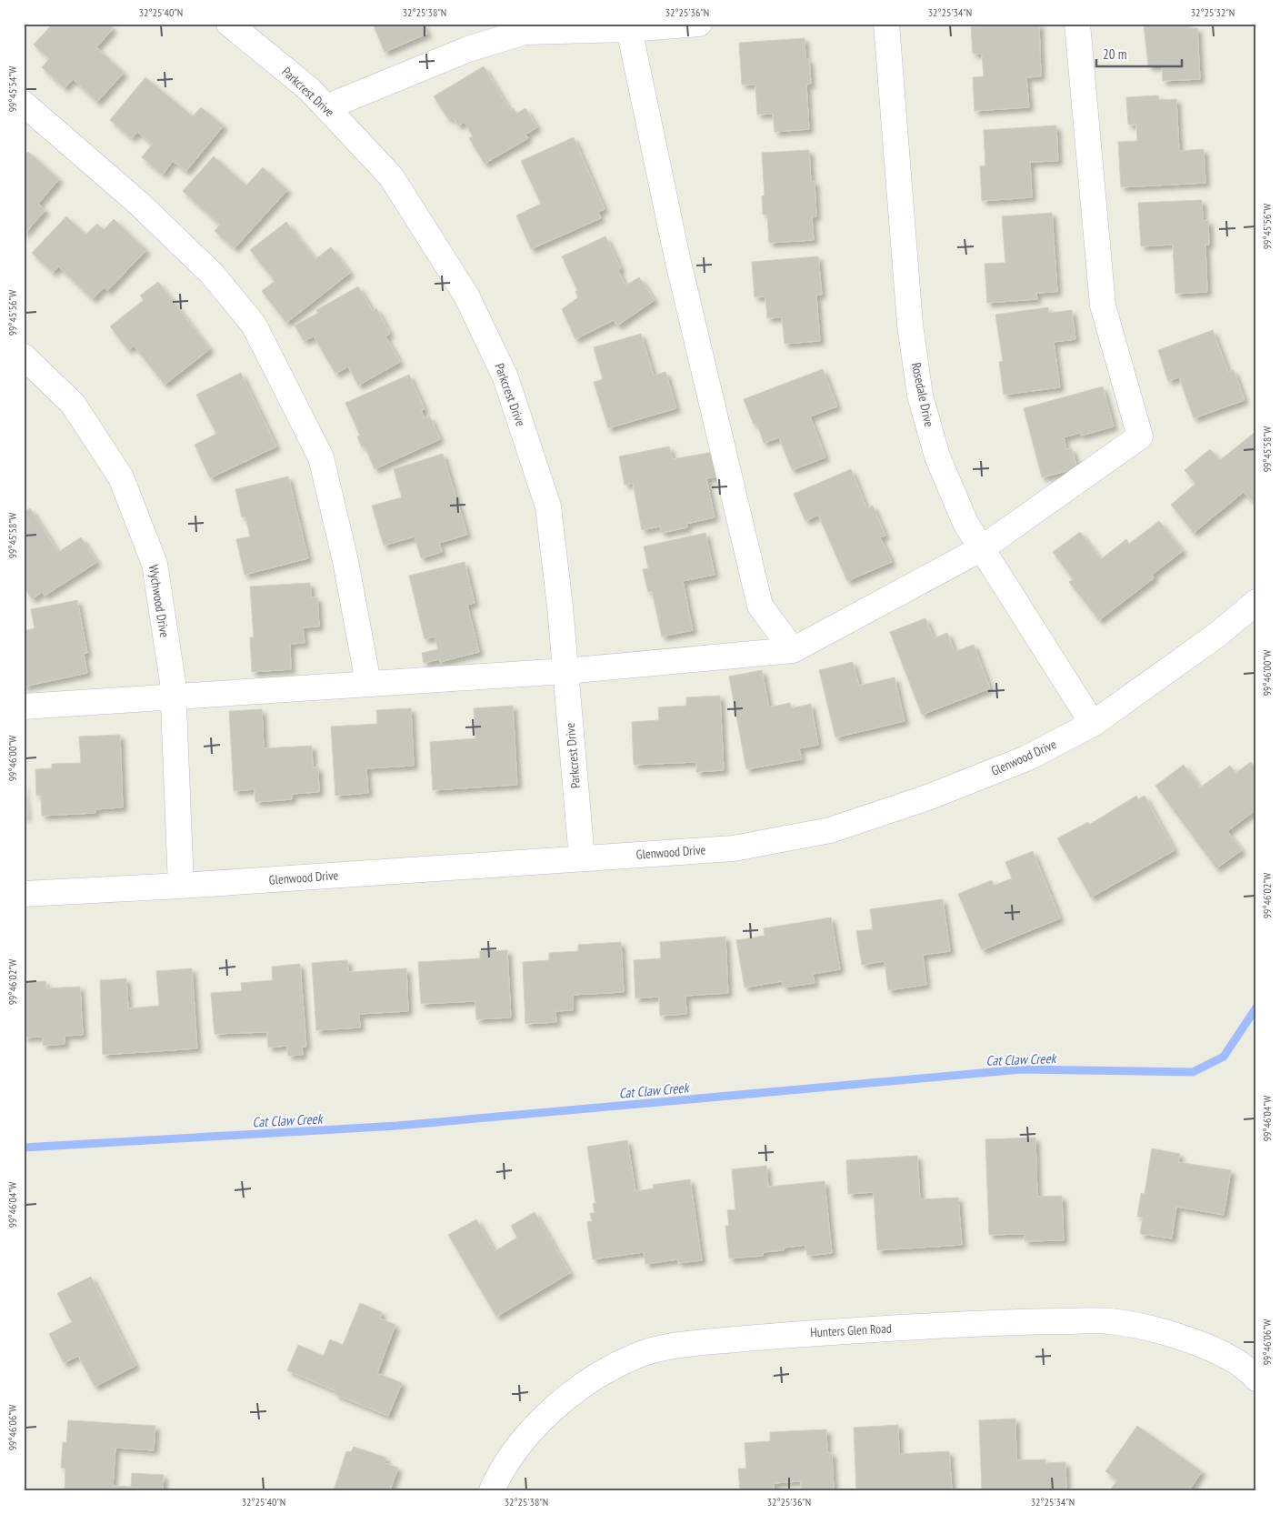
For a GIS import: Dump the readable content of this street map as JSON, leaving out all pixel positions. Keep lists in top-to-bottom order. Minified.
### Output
{"streets":{"street":["Parkcrest Drive","Rosedale Drive","Wychwood Drive","Glenwood Drive","Hunters Glen Road"]},"crossings":[["Parkcrest Drive","Glenwood Drive"],["Rosedale Drive","Glenwood Drive"],["Wychwood Drive","Glenwood Drive"]],"water":["Cat Claw Creek"],"scale_bar":"20 m","coordinates":["32°25'40\"N","32°25'38\"N","32°25'36\"N","32°25'34\"N","32°25'32\"N","99°45'54\"W","99°45'56\"W","99°45'58\"W","99°46'00\"W","99°46'02\"W","99°46'04\"W","99°46'06\"W"]}
